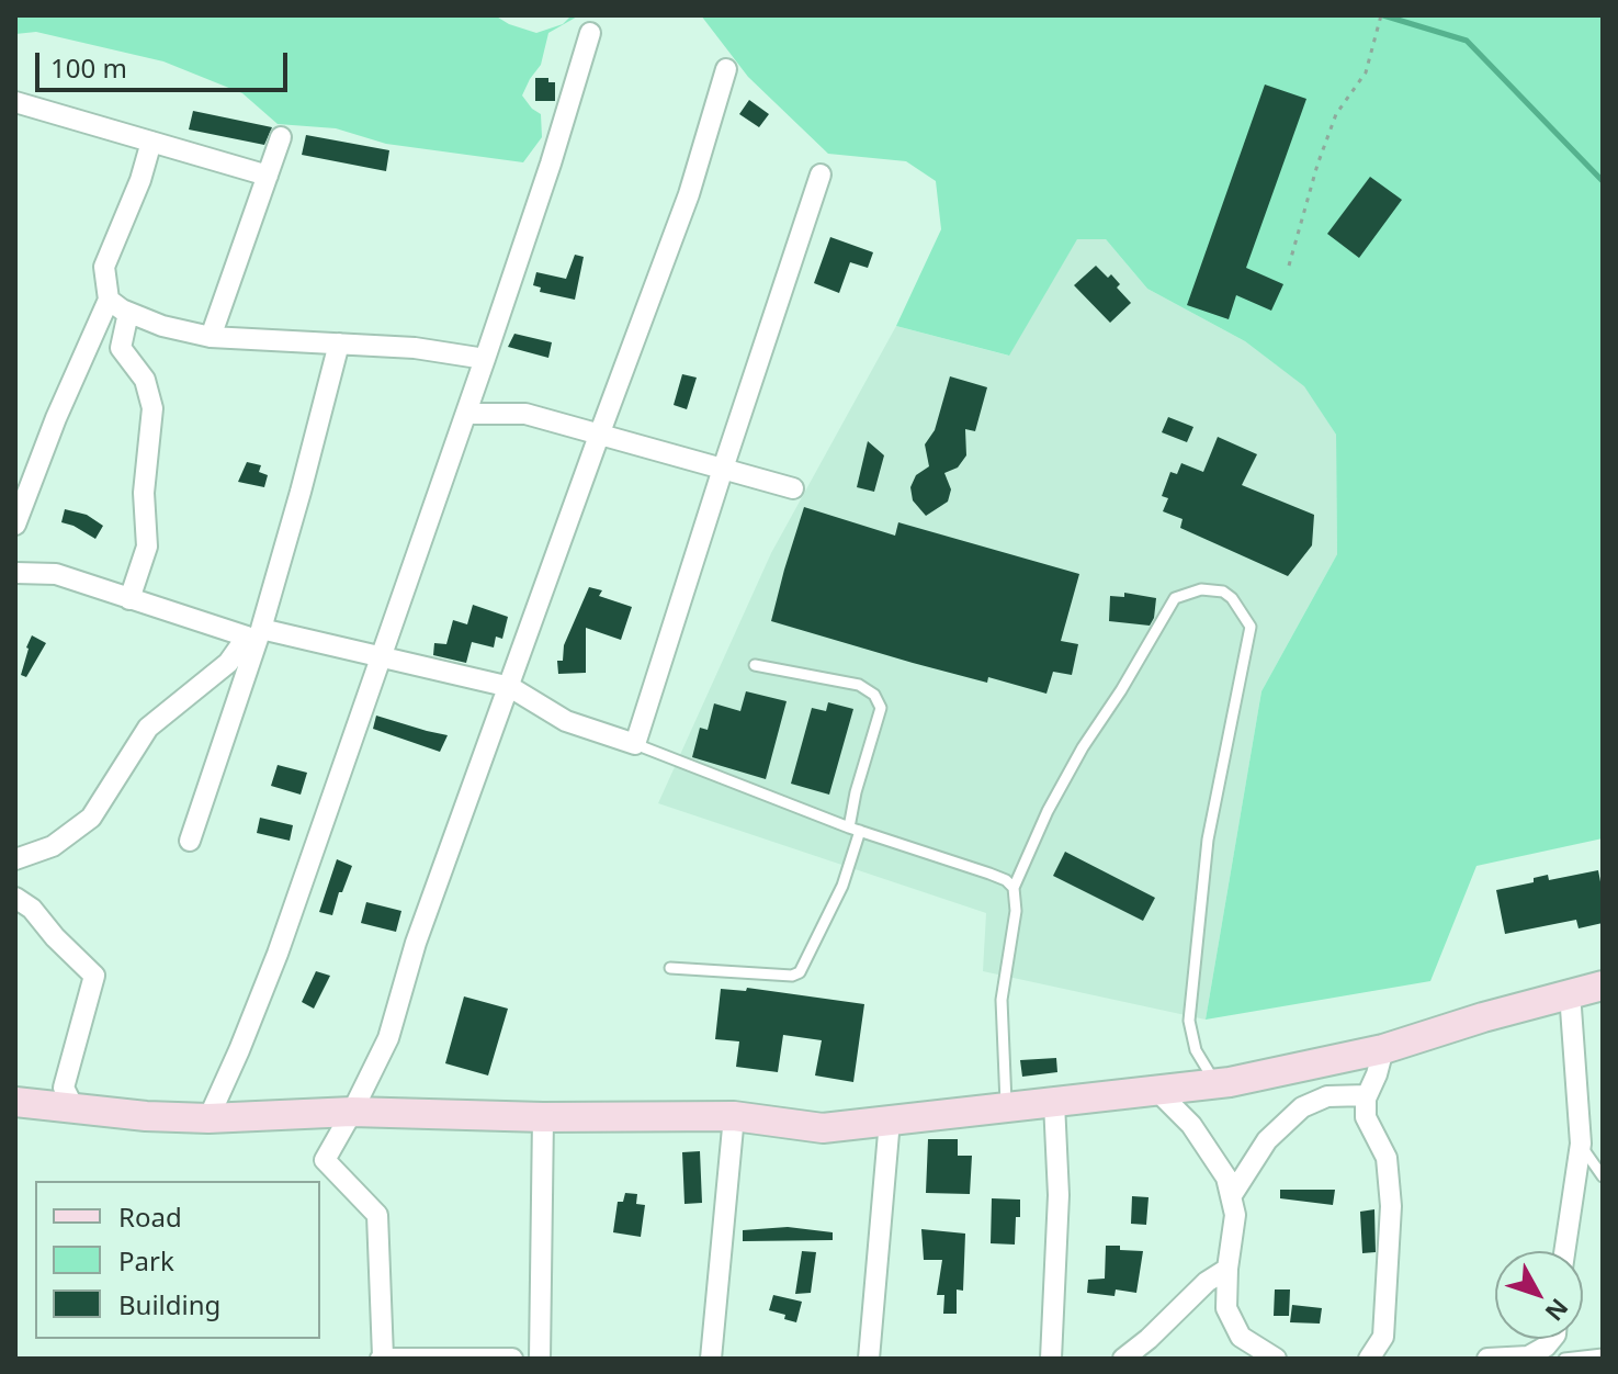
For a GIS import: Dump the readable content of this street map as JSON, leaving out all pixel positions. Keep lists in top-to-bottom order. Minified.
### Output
{"legend":["Road","Park","Building"],"scale_bar":"100 m","north":"bottom right"}
